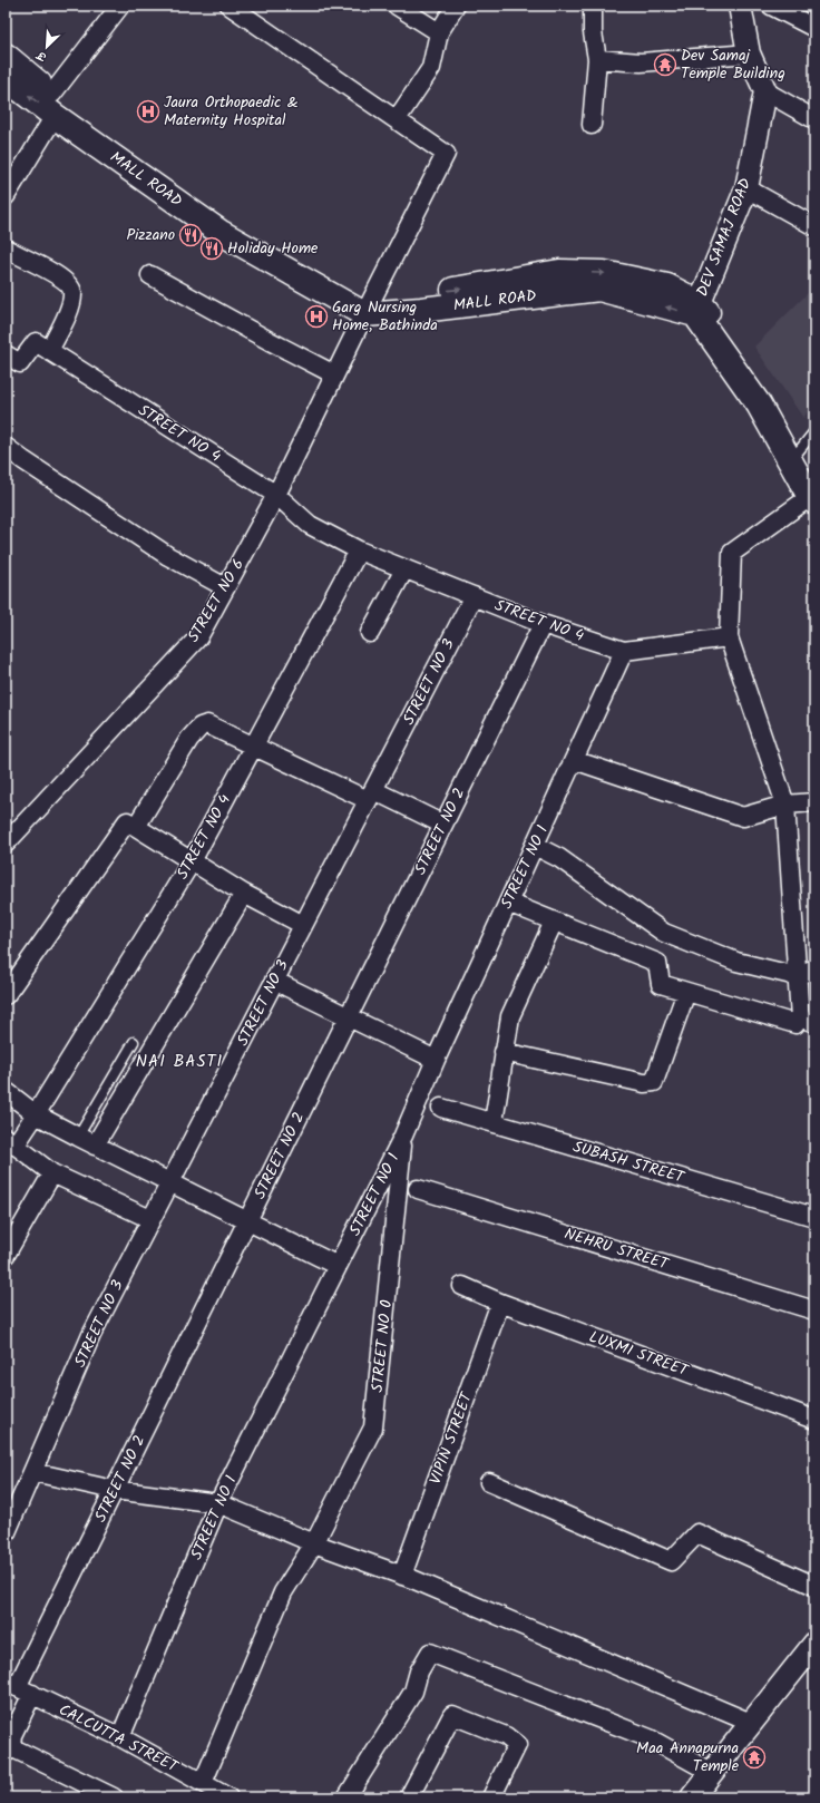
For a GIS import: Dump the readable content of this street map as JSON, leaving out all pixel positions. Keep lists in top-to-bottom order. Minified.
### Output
{"streets":{"main road":["MALL ROAD"],"street":["DEV SAMAJ ROAD","STREET NO 4","STREET NO 6","STREET NO 3","STREET NO 2","STREET NO 1","SUBASH STREET","NEHRU STREET","STREET NO 0","LUXMI STREET","VIPIN STREET","CALCUTTA STREET"]},"crossings":[["MALL ROAD","DEV SAMAJ ROAD"],["MALL ROAD","STREET NO 6"],["STREET NO 4","STREET NO 6"],["STREET NO 4","STREET NO 3"],["STREET NO 4","STREET NO 2"],["STREET NO 4","STREET NO 1"],["STREET NO 2","CALCUTTA STREET"],["STREET NO 1","STREET NO 0"],["STREET NO 1","CALCUTTA STREET"],["STREET NO 0","CALCUTTA STREET"],["LUXMI STREET","VIPIN STREET"]],"districts":["NAI BASTI"],"places":{"temple":["Dev Samaj Temple Building","Maa Annapurna Temple"],"hospital":["Jaura Orthopaedic & Maternity Hospital","Garg Nursing Home, Bathinda"],"restaurant":["Pizzano","Holiday Home"]},"north":"bottom left"}
